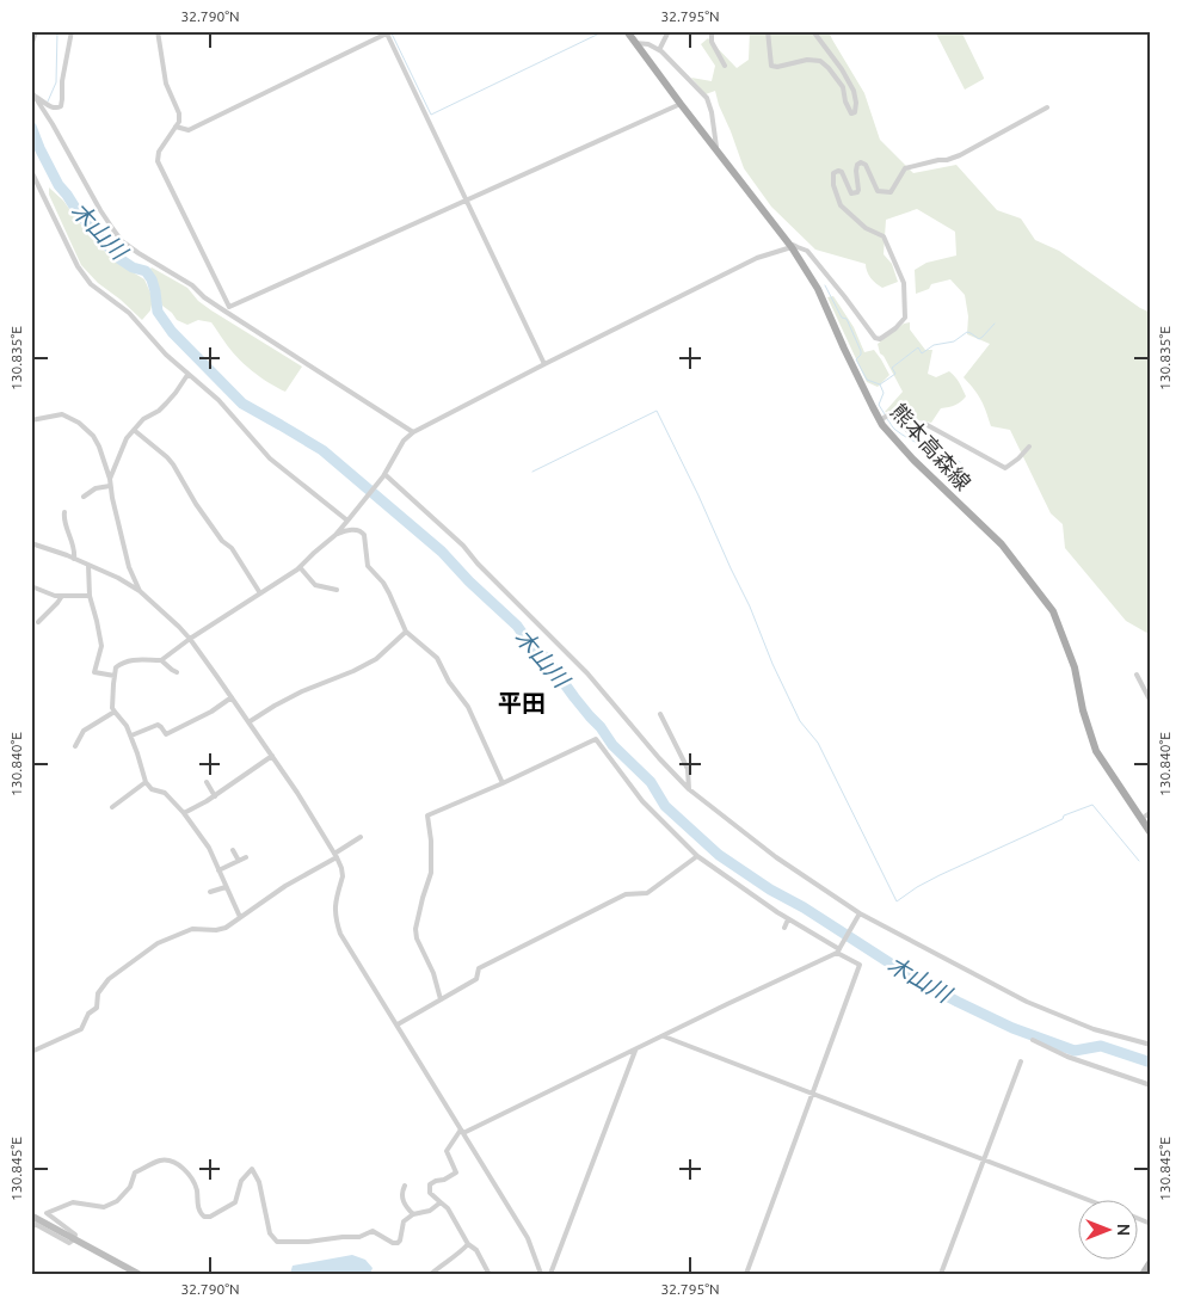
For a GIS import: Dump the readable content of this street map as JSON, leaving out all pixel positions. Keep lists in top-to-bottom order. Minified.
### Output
{"streets":{"main road":["熊本高森線"]},"districts":["平田"],"water":["木山川"],"north":"right","coordinates":["32.790°N","32.795°N","130.835°E","130.840°E","130.845°E"]}
